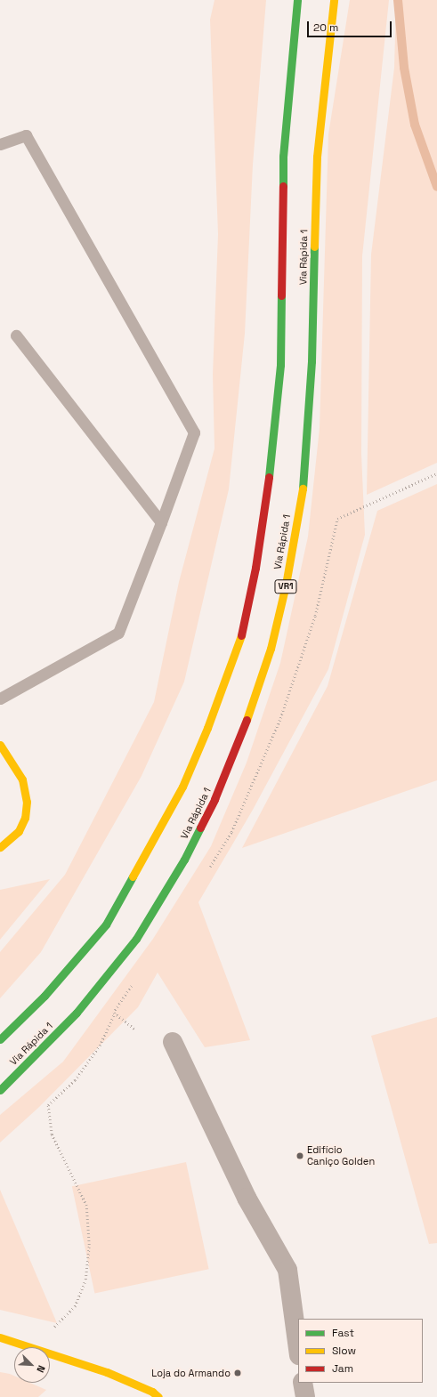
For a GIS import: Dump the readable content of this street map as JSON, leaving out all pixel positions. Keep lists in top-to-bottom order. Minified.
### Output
{"streets":{"main road":["Via Rápida 1","VR1"]},"places":["Edifício Caniço Golden","Loja do Armando"],"legend":["Fast","Slow","Jam"],"scale_bar":"20 m","north":"bottom right"}
